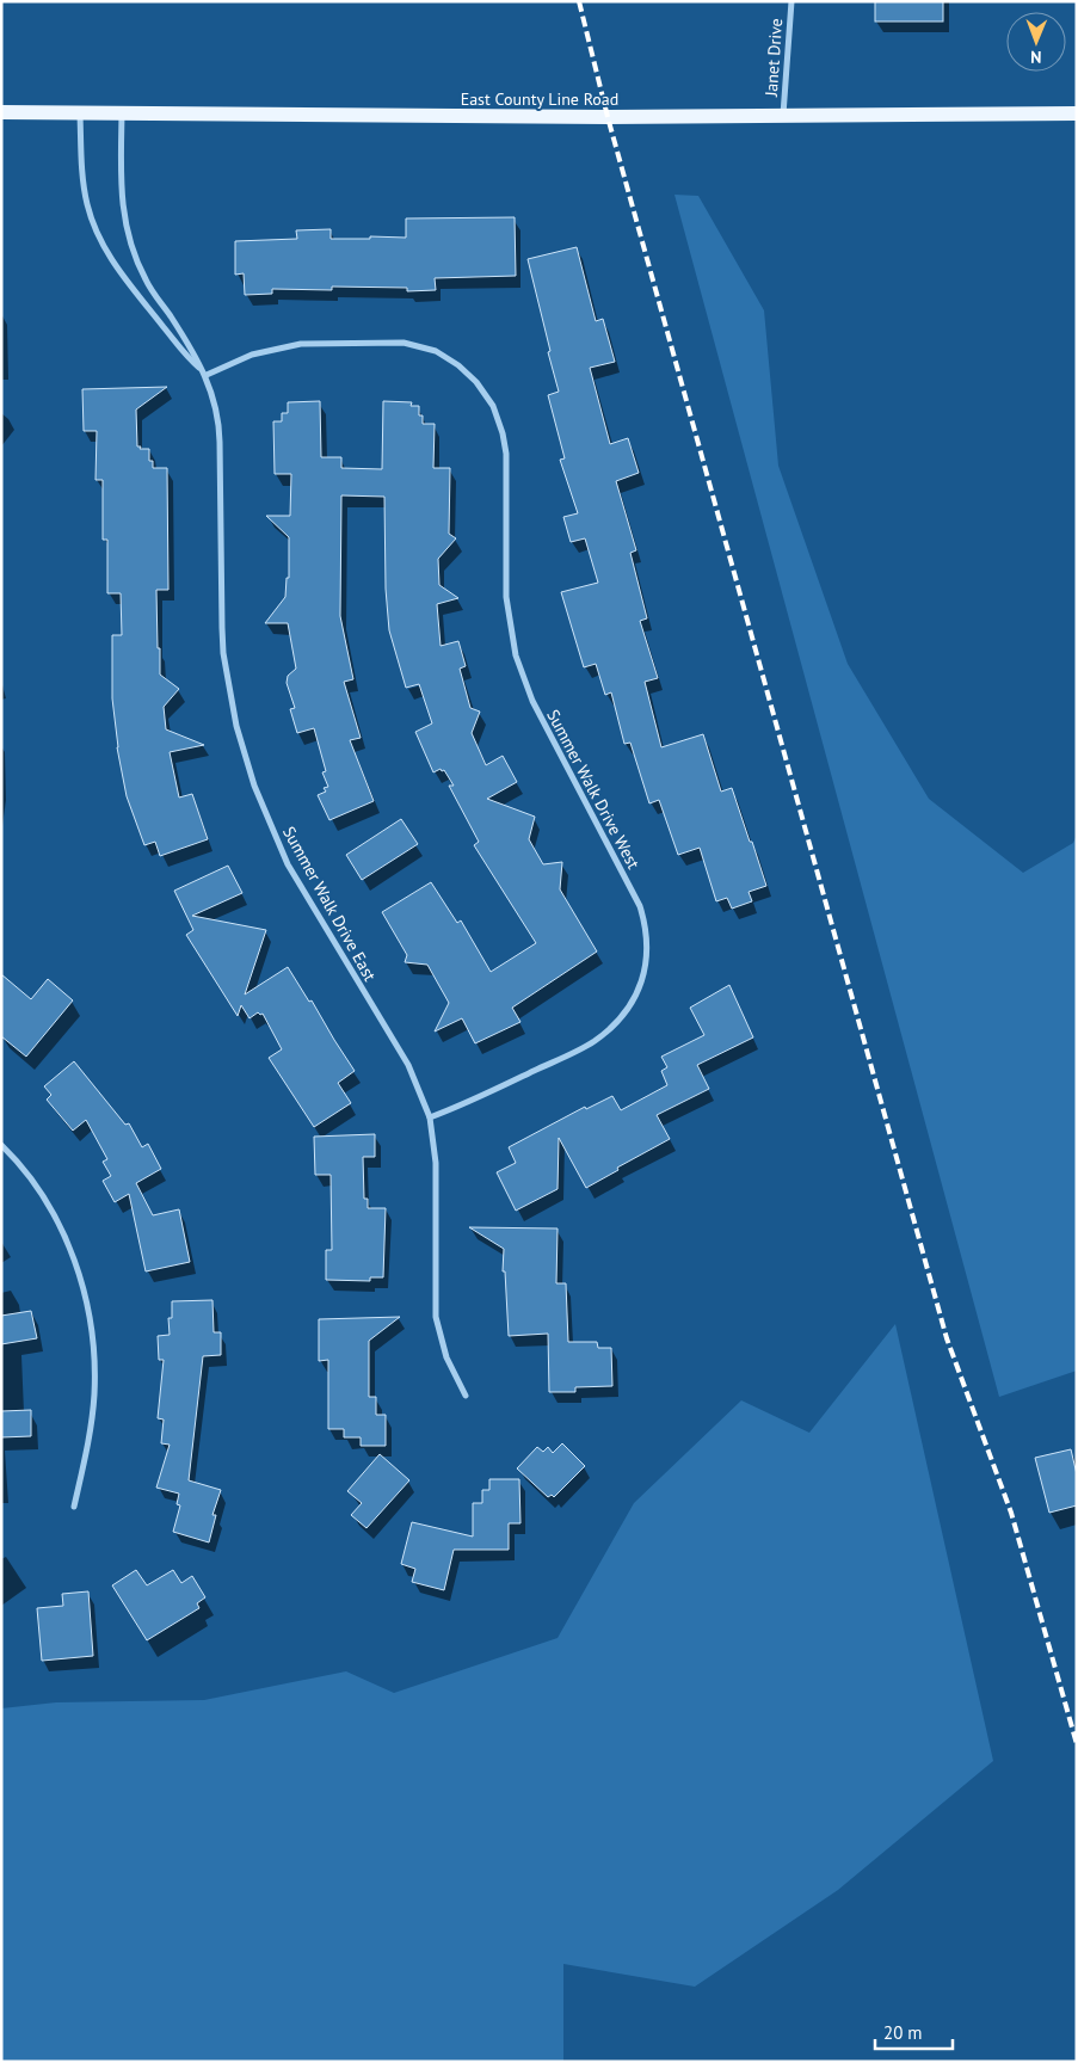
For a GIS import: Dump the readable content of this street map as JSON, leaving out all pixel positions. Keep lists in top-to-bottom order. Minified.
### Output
{"streets":{"main road":["East County Line Road"],"street":["Janet Drive","Summer Walk Drive West","Summer Walk Drive East"]},"crossings":[["Janet Drive","East County Line Road"],["East County Line Road","Summer Walk Drive East"],["Summer Walk Drive West","Summer Walk Drive East"]],"scale_bar":"20 m","north":"bottom"}
